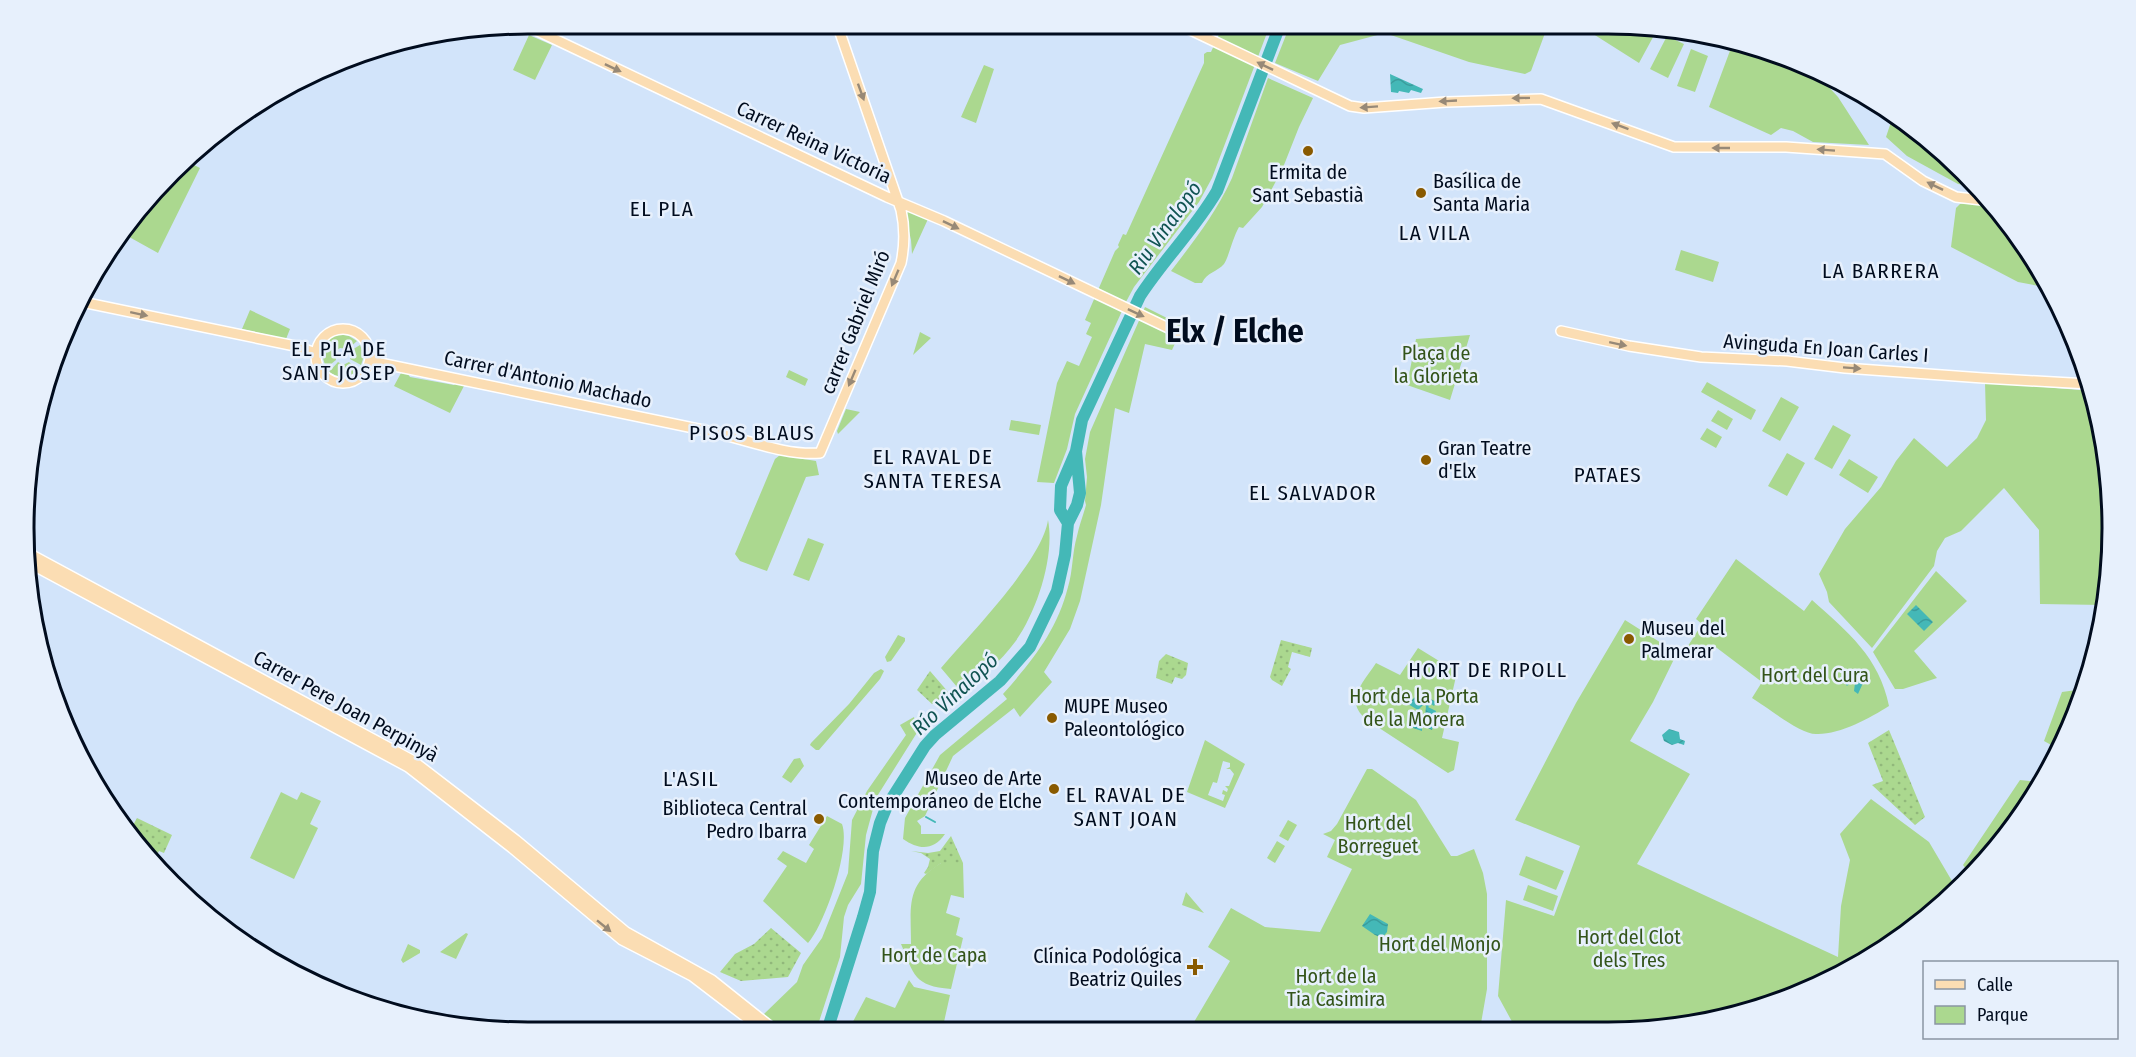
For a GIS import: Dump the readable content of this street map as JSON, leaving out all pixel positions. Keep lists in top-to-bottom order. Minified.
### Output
{"streets":{"main road":["Carrer Reina Victoria","carrer Gabriel Miró","Avinguda En Joan Carles I","Carrer d'Antonio Machado","Carrer Pere Joan Perpinyà"]},"crossings":[["Carrer Reina Victoria","carrer Gabriel Miró"],["carrer Gabriel Miró","Carrer d'Antonio Machado"]],"one_way":["Carrer Reina Victoria","carrer Gabriel Miró","Avinguda En Joan Carles I"],"districts":["EL PLA","LA VILA","LA BARRERA","Elx / Elche","EL PLA DE SANT JOSEP","PISOS BLAUS","EL RAVAL DE SANTA TERESA","PATAES","EL SALVADOR","HORT DE RIPOLL","L'ASIL","EL RAVAL DE SANT JOAN"],"water":["Riu Vinalopó","Río Vinalopó"],"parks":["Plaça de la Glorieta","Hort del Cura","Hort de la Porta de la Morera","Hort del Borreguet","Hort del Clot dels Tres","Hort del Monjo","Hort de Capa","Hort de la Tia Casimira"],"places":{"other":["Ermita de Sant Sebastià","Basílica de Santa Maria","Gran Teatre d'Elx","Museu del Palmerar","MUPE Museo Paleontológico","Museo de Arte Contemporáneo de Elche","Biblioteca Central Pedro Ibarra"],"health":["Clínica Podológica Beatriz Quiles"]},"legend":["Calle","Parque"]}
